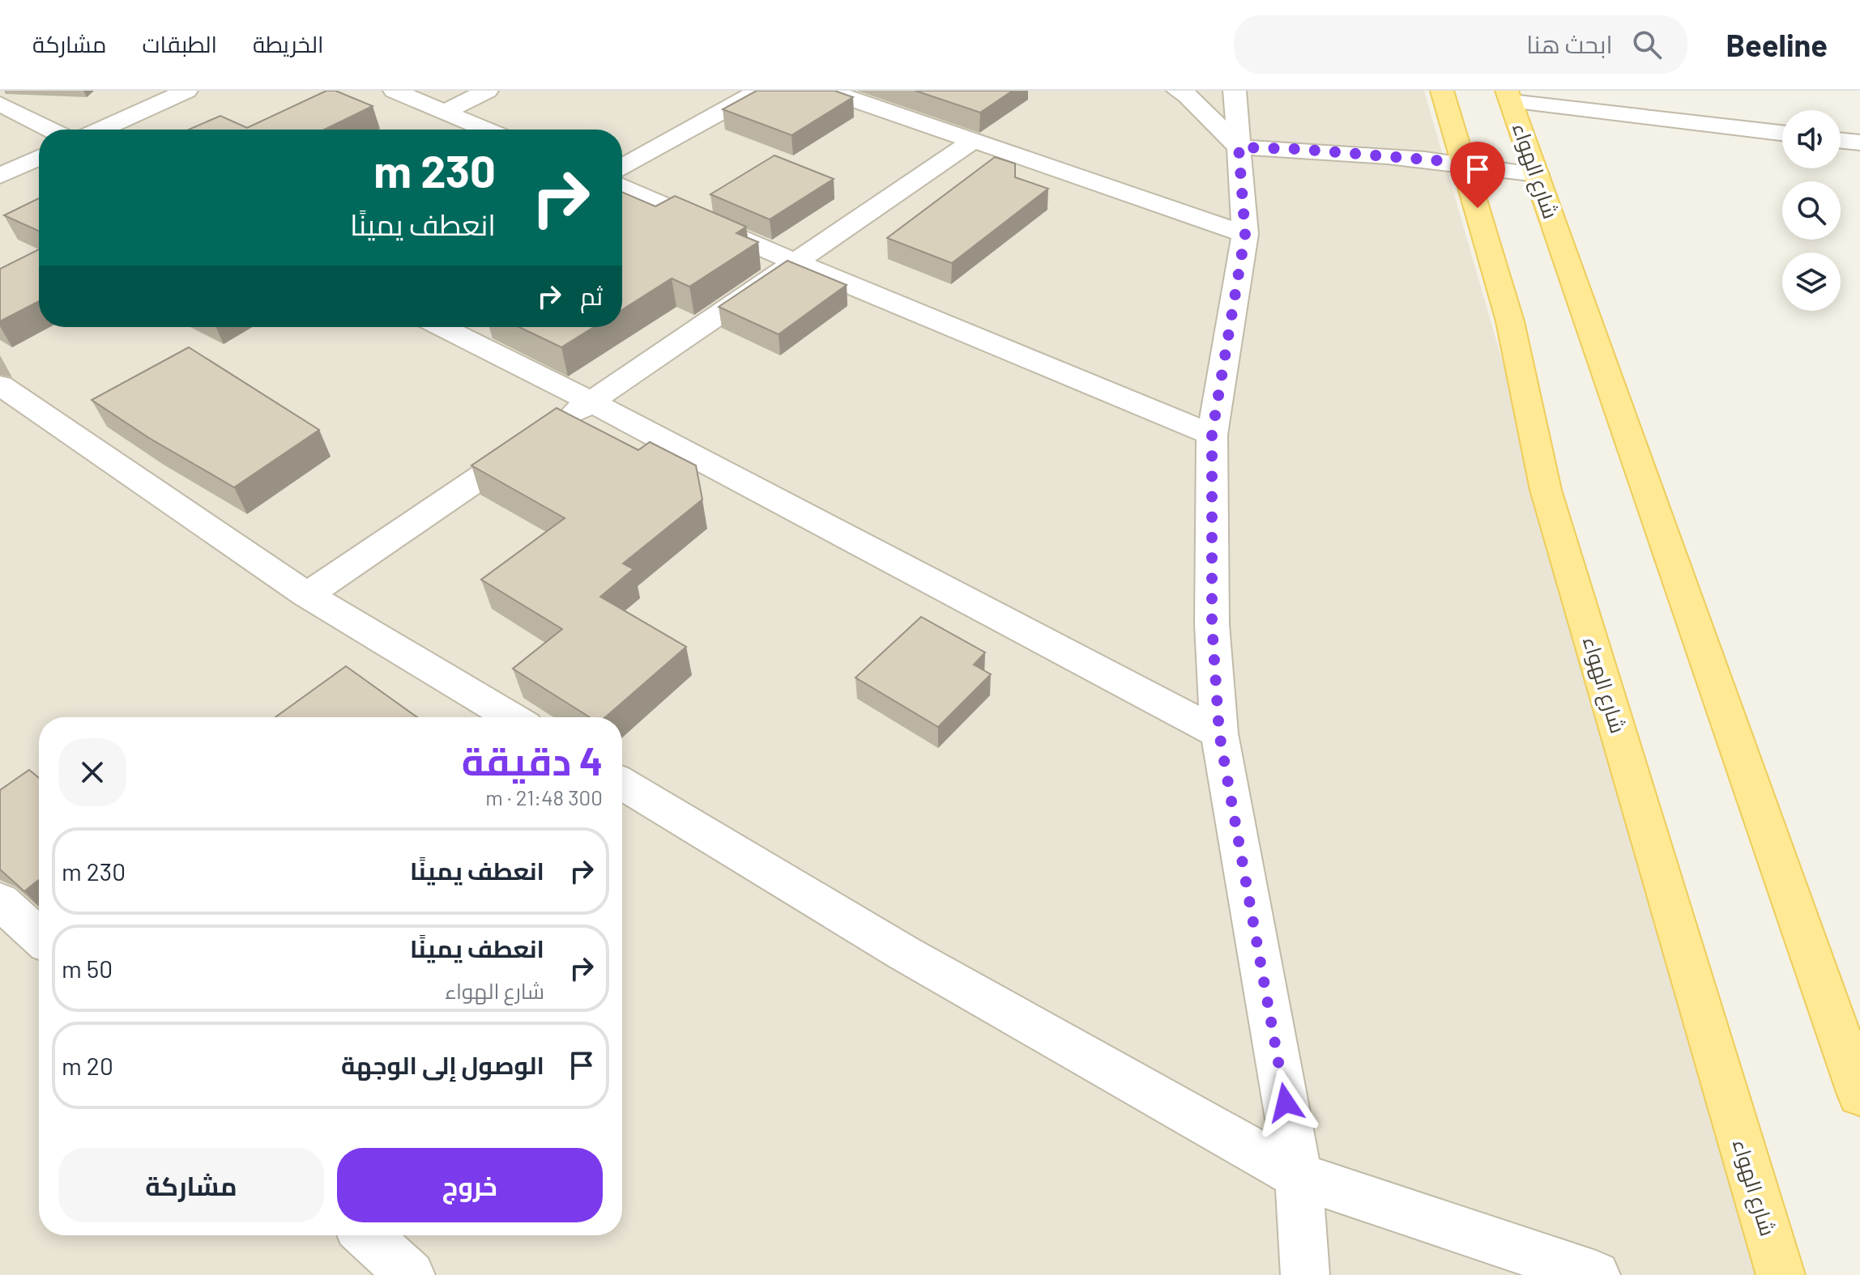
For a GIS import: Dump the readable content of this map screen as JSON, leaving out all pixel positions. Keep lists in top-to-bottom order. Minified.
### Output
{"streets":{"main road":["شارع الهواء"]},"page":{"header":"Beeline","search":"ابحث هنا","nav":["الخريطة","الطبقات","مشاركة"],"turn":["230 m","انعطف يمينًا"],"then":"ثم","heading":["4 دقيقة","300 m · 21:48"],"list":[{"name":"انعطف يمينًا","value":"230 m"},{"name":"انعطف يمينًا","note":"شارع الهواء","value":"50 m"},{"name":"الوصول إلى الوجهة","value":"20 m"}],"buttons":["خروج","مشاركة"]}}
